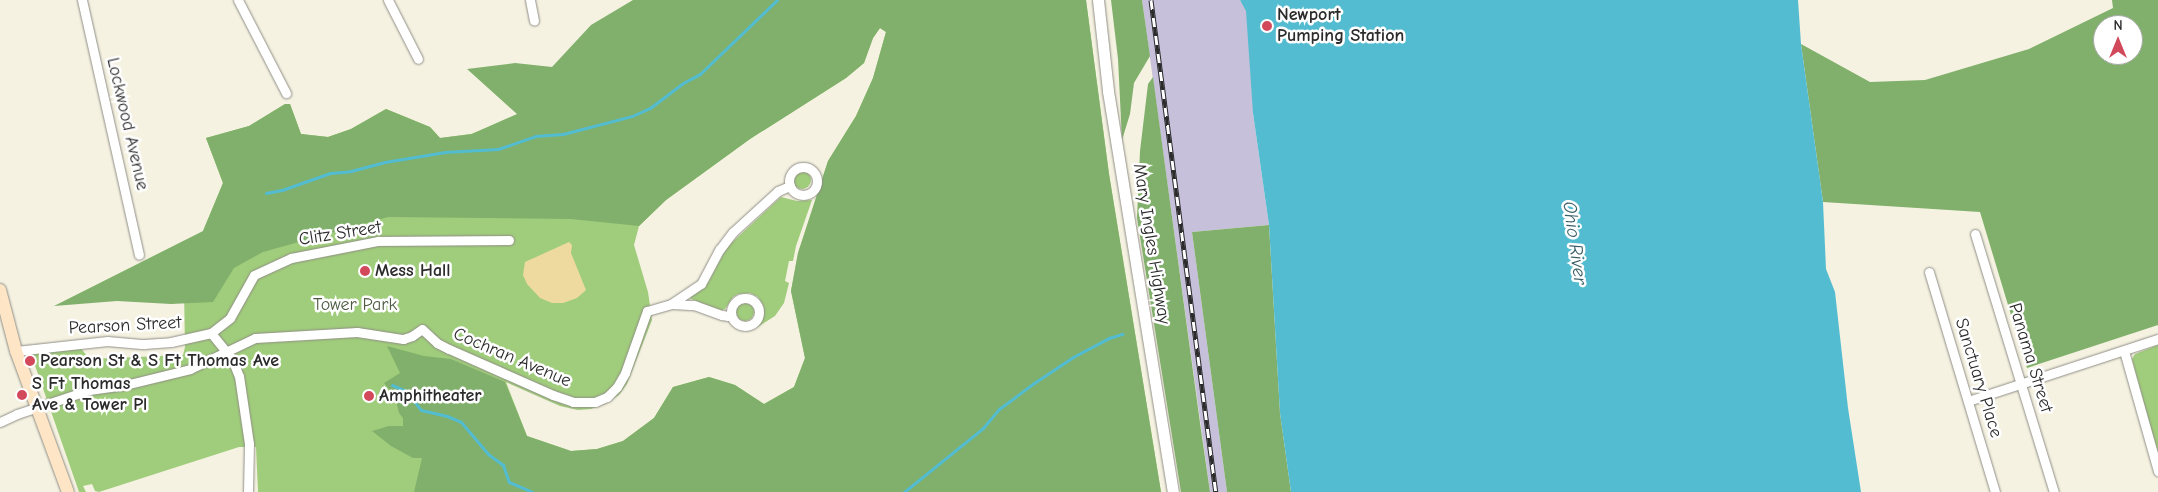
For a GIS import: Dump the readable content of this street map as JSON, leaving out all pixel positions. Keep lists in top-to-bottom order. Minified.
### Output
{"streets":{"street":["Lockwood Avenue","Clitz Street","Mary Ingles Highway","Pearson Street","Cochran Avenue","Panama Street","Sanctuary Place"]},"crossings":[["Clitz Street","Pearson Street"]],"water":["Ohio River"],"parks":["Tower Park"],"places":["Newport Pumping Station","Mess Hall","Pearson St & S Ft Thomas Ave","S Ft Thomas Ave & Tower Pl","Amphitheater"],"north":"top"}
